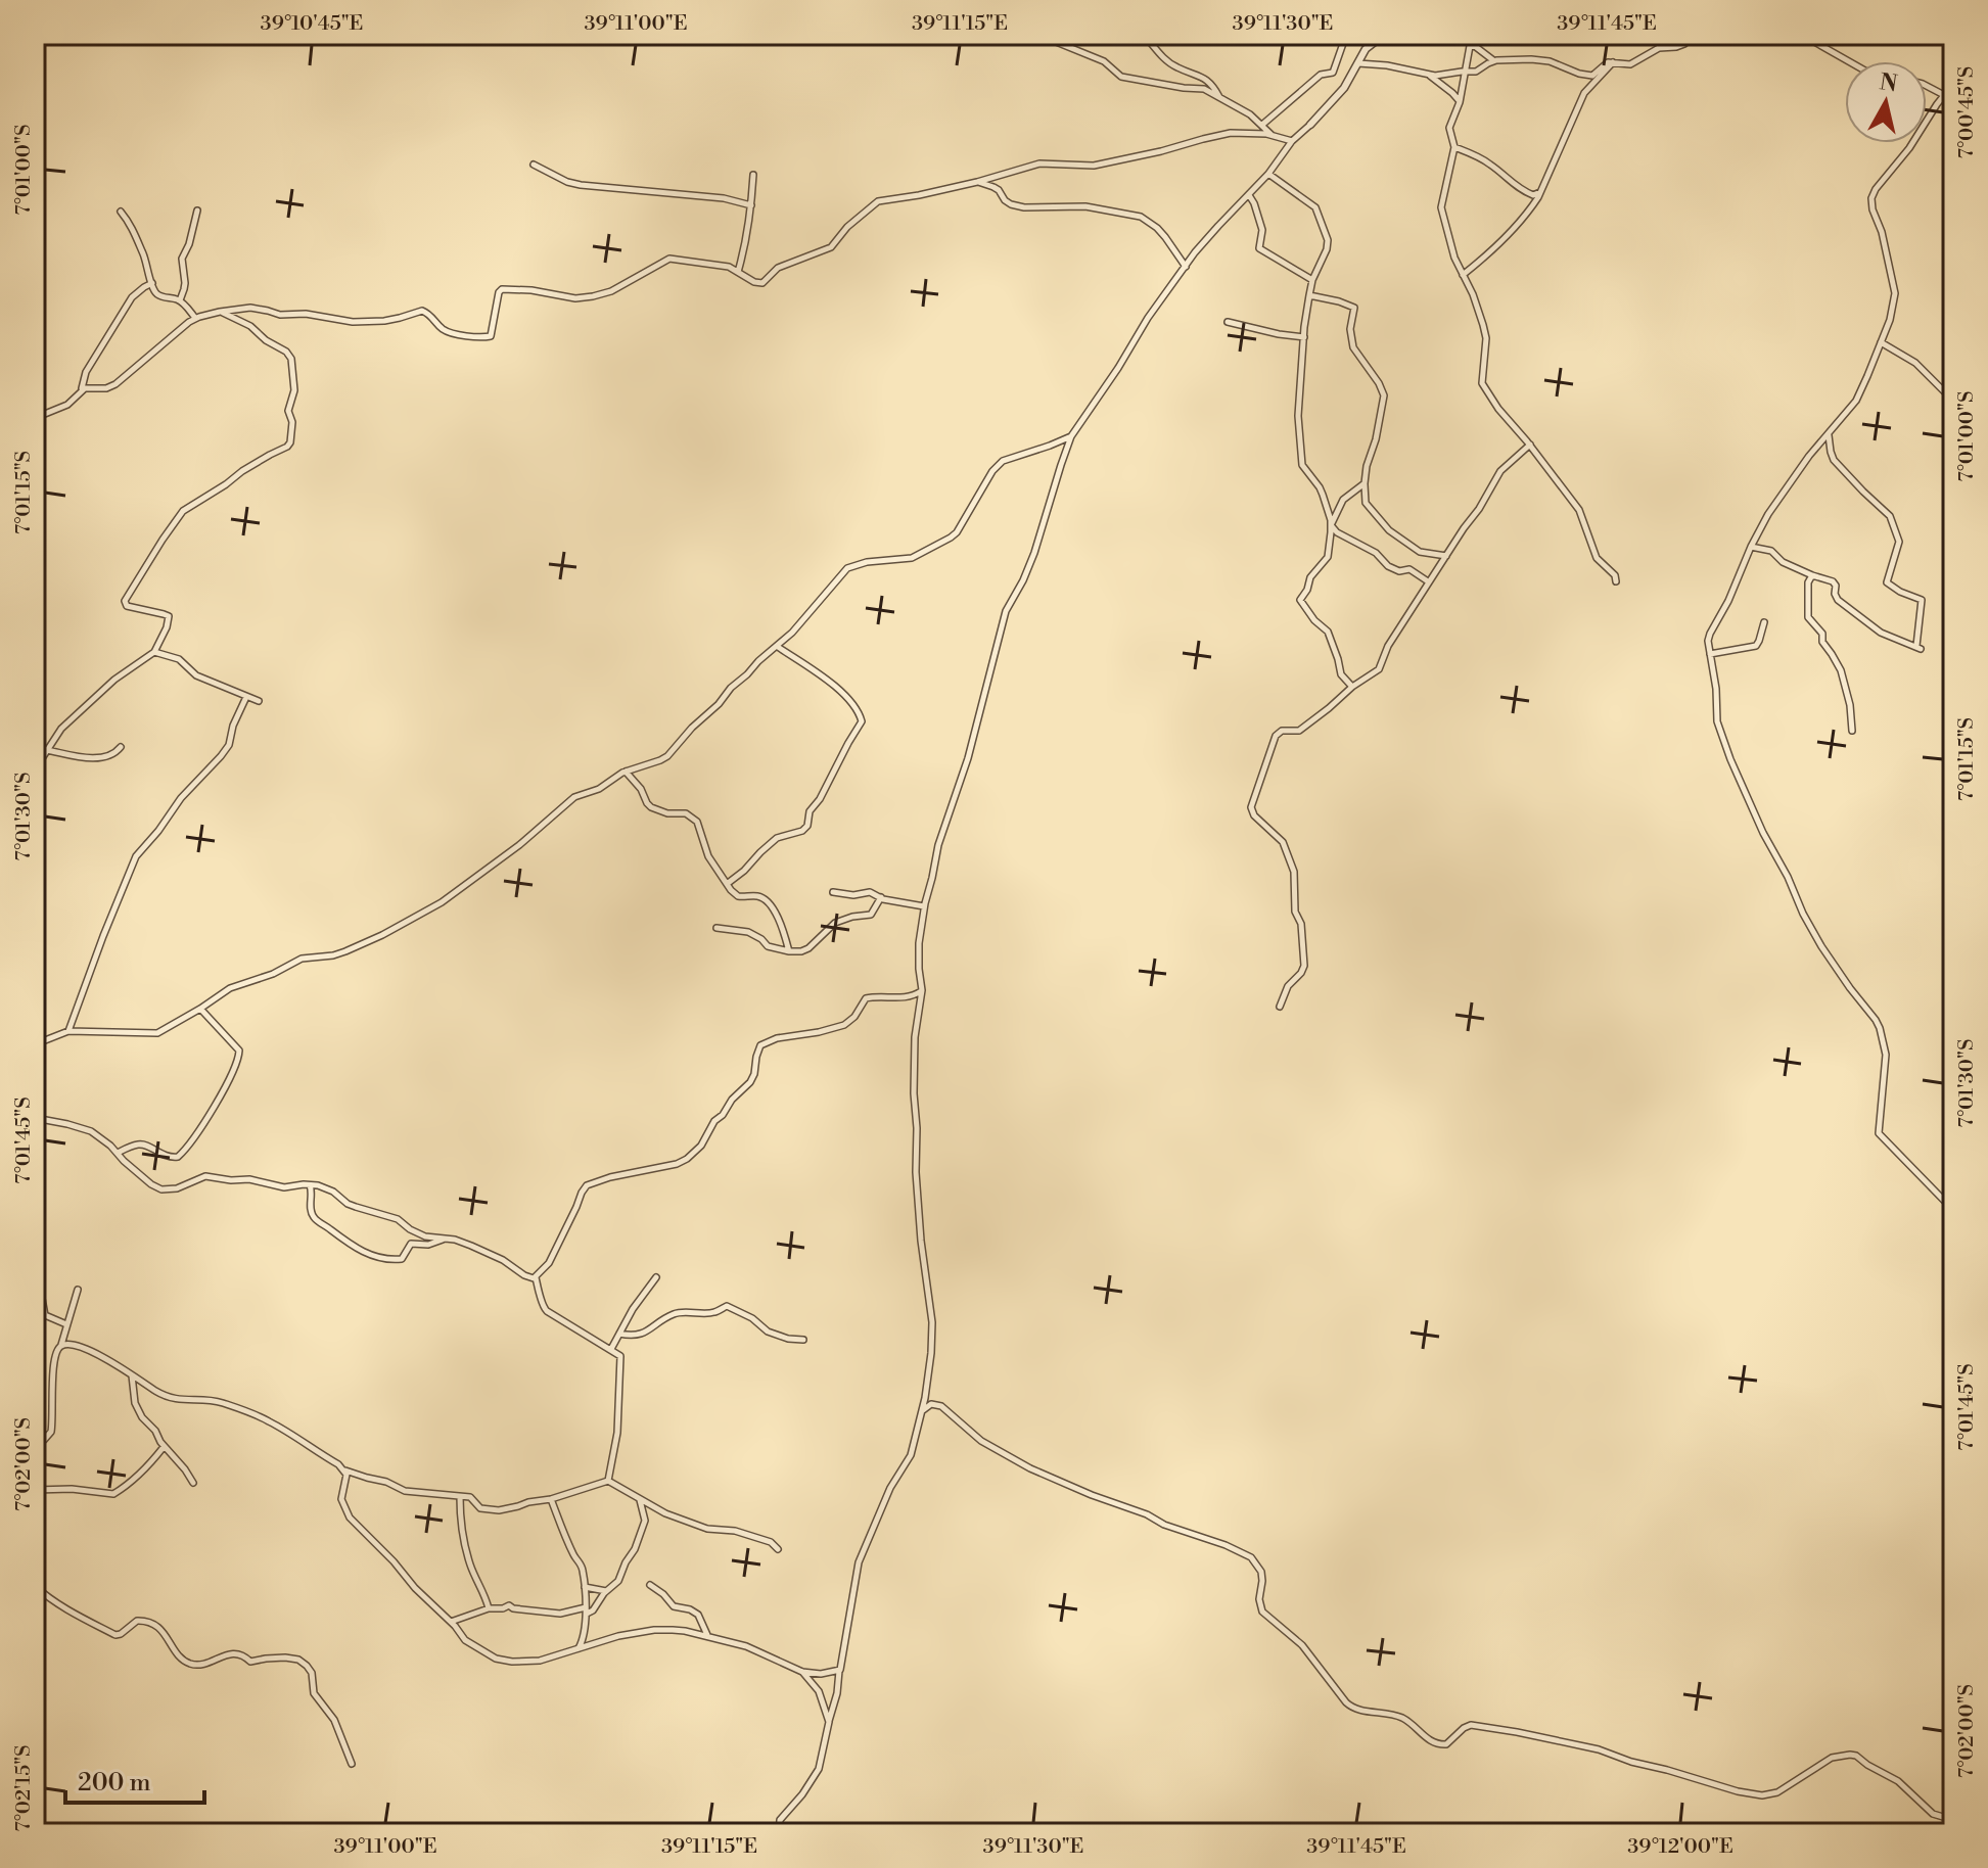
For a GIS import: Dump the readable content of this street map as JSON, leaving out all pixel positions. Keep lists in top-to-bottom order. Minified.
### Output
{"scale_bar":"200 m","north":"top","coordinates":["39°10'45\"E","39°11'00\"E","39°11'15\"E","39°11'30\"E","39°11'45\"E","7°00'45\"S","7°01'00\"S","7°01'15\"S","7°01'30\"S","7°01'45\"S","7°02'00\"S","7°02'15\"S","39°12'00\"E"]}
